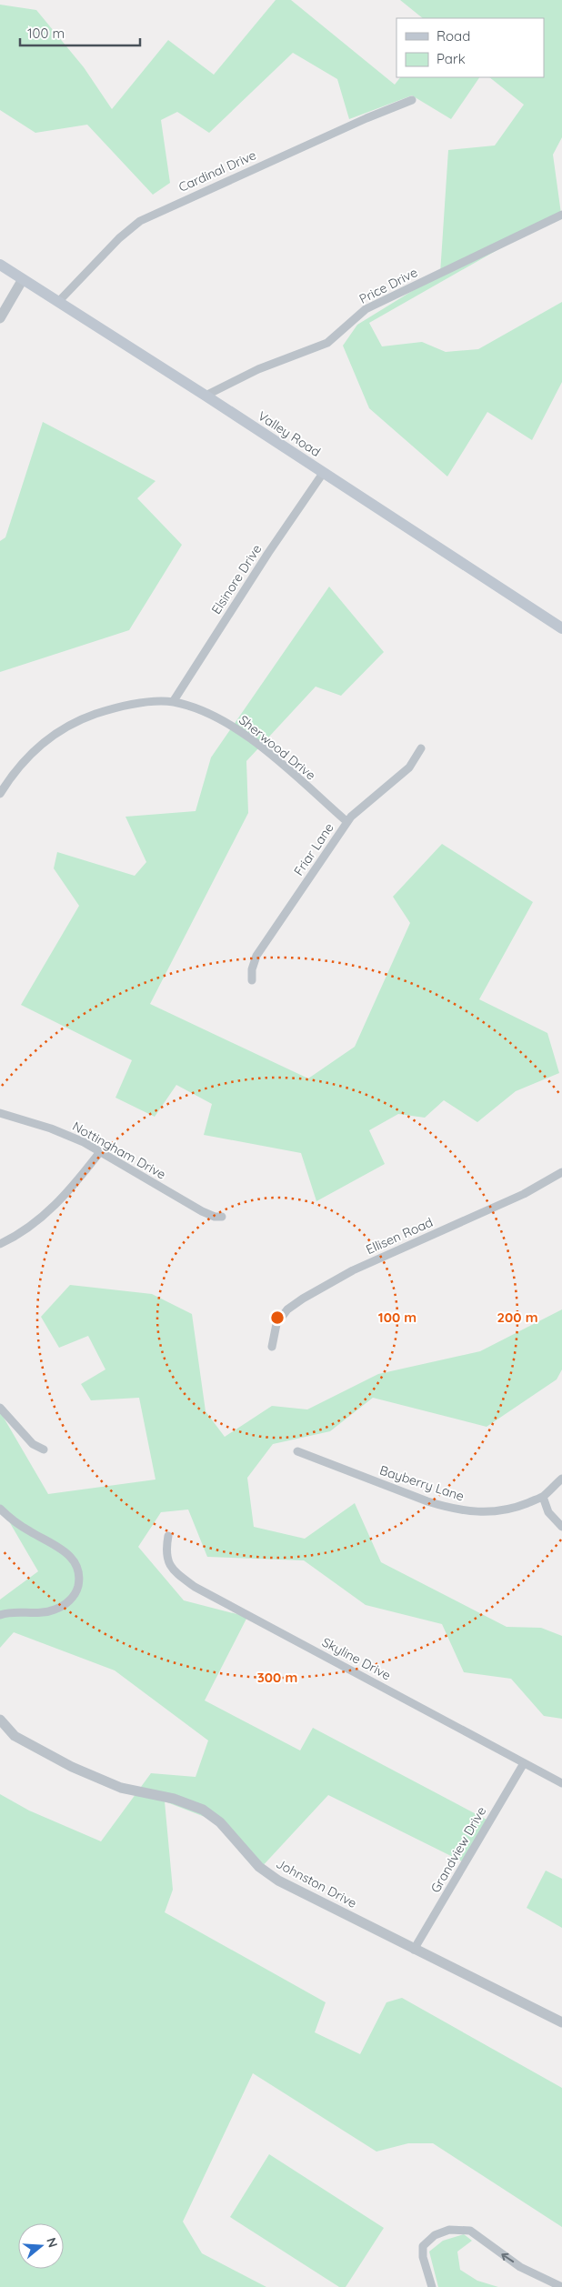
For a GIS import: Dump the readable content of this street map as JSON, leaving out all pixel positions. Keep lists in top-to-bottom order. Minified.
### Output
{"streets":{"main road":["Valley Road"],"street":["Cardinal Drive","Price Drive","Elsinore Drive","Sherwood Drive","Friar Lane","Nottingham Drive","Ellisen Road","Bayberry Lane","Skyline Drive","Grandview Drive","Johnston Drive"]},"crossings":[["Cardinal Drive","Valley Road"],["Price Drive","Valley Road"],["Valley Road","Elsinore Drive"],["Elsinore Drive","Sherwood Drive"],["Sherwood Drive","Friar Lane"],["Skyline Drive","Grandview Drive"],["Grandview Drive","Johnston Drive"]],"legend":["Road","Park"],"scale_bar":"100 m","north":"right","rings":["100 m","200 m","300 m"]}
